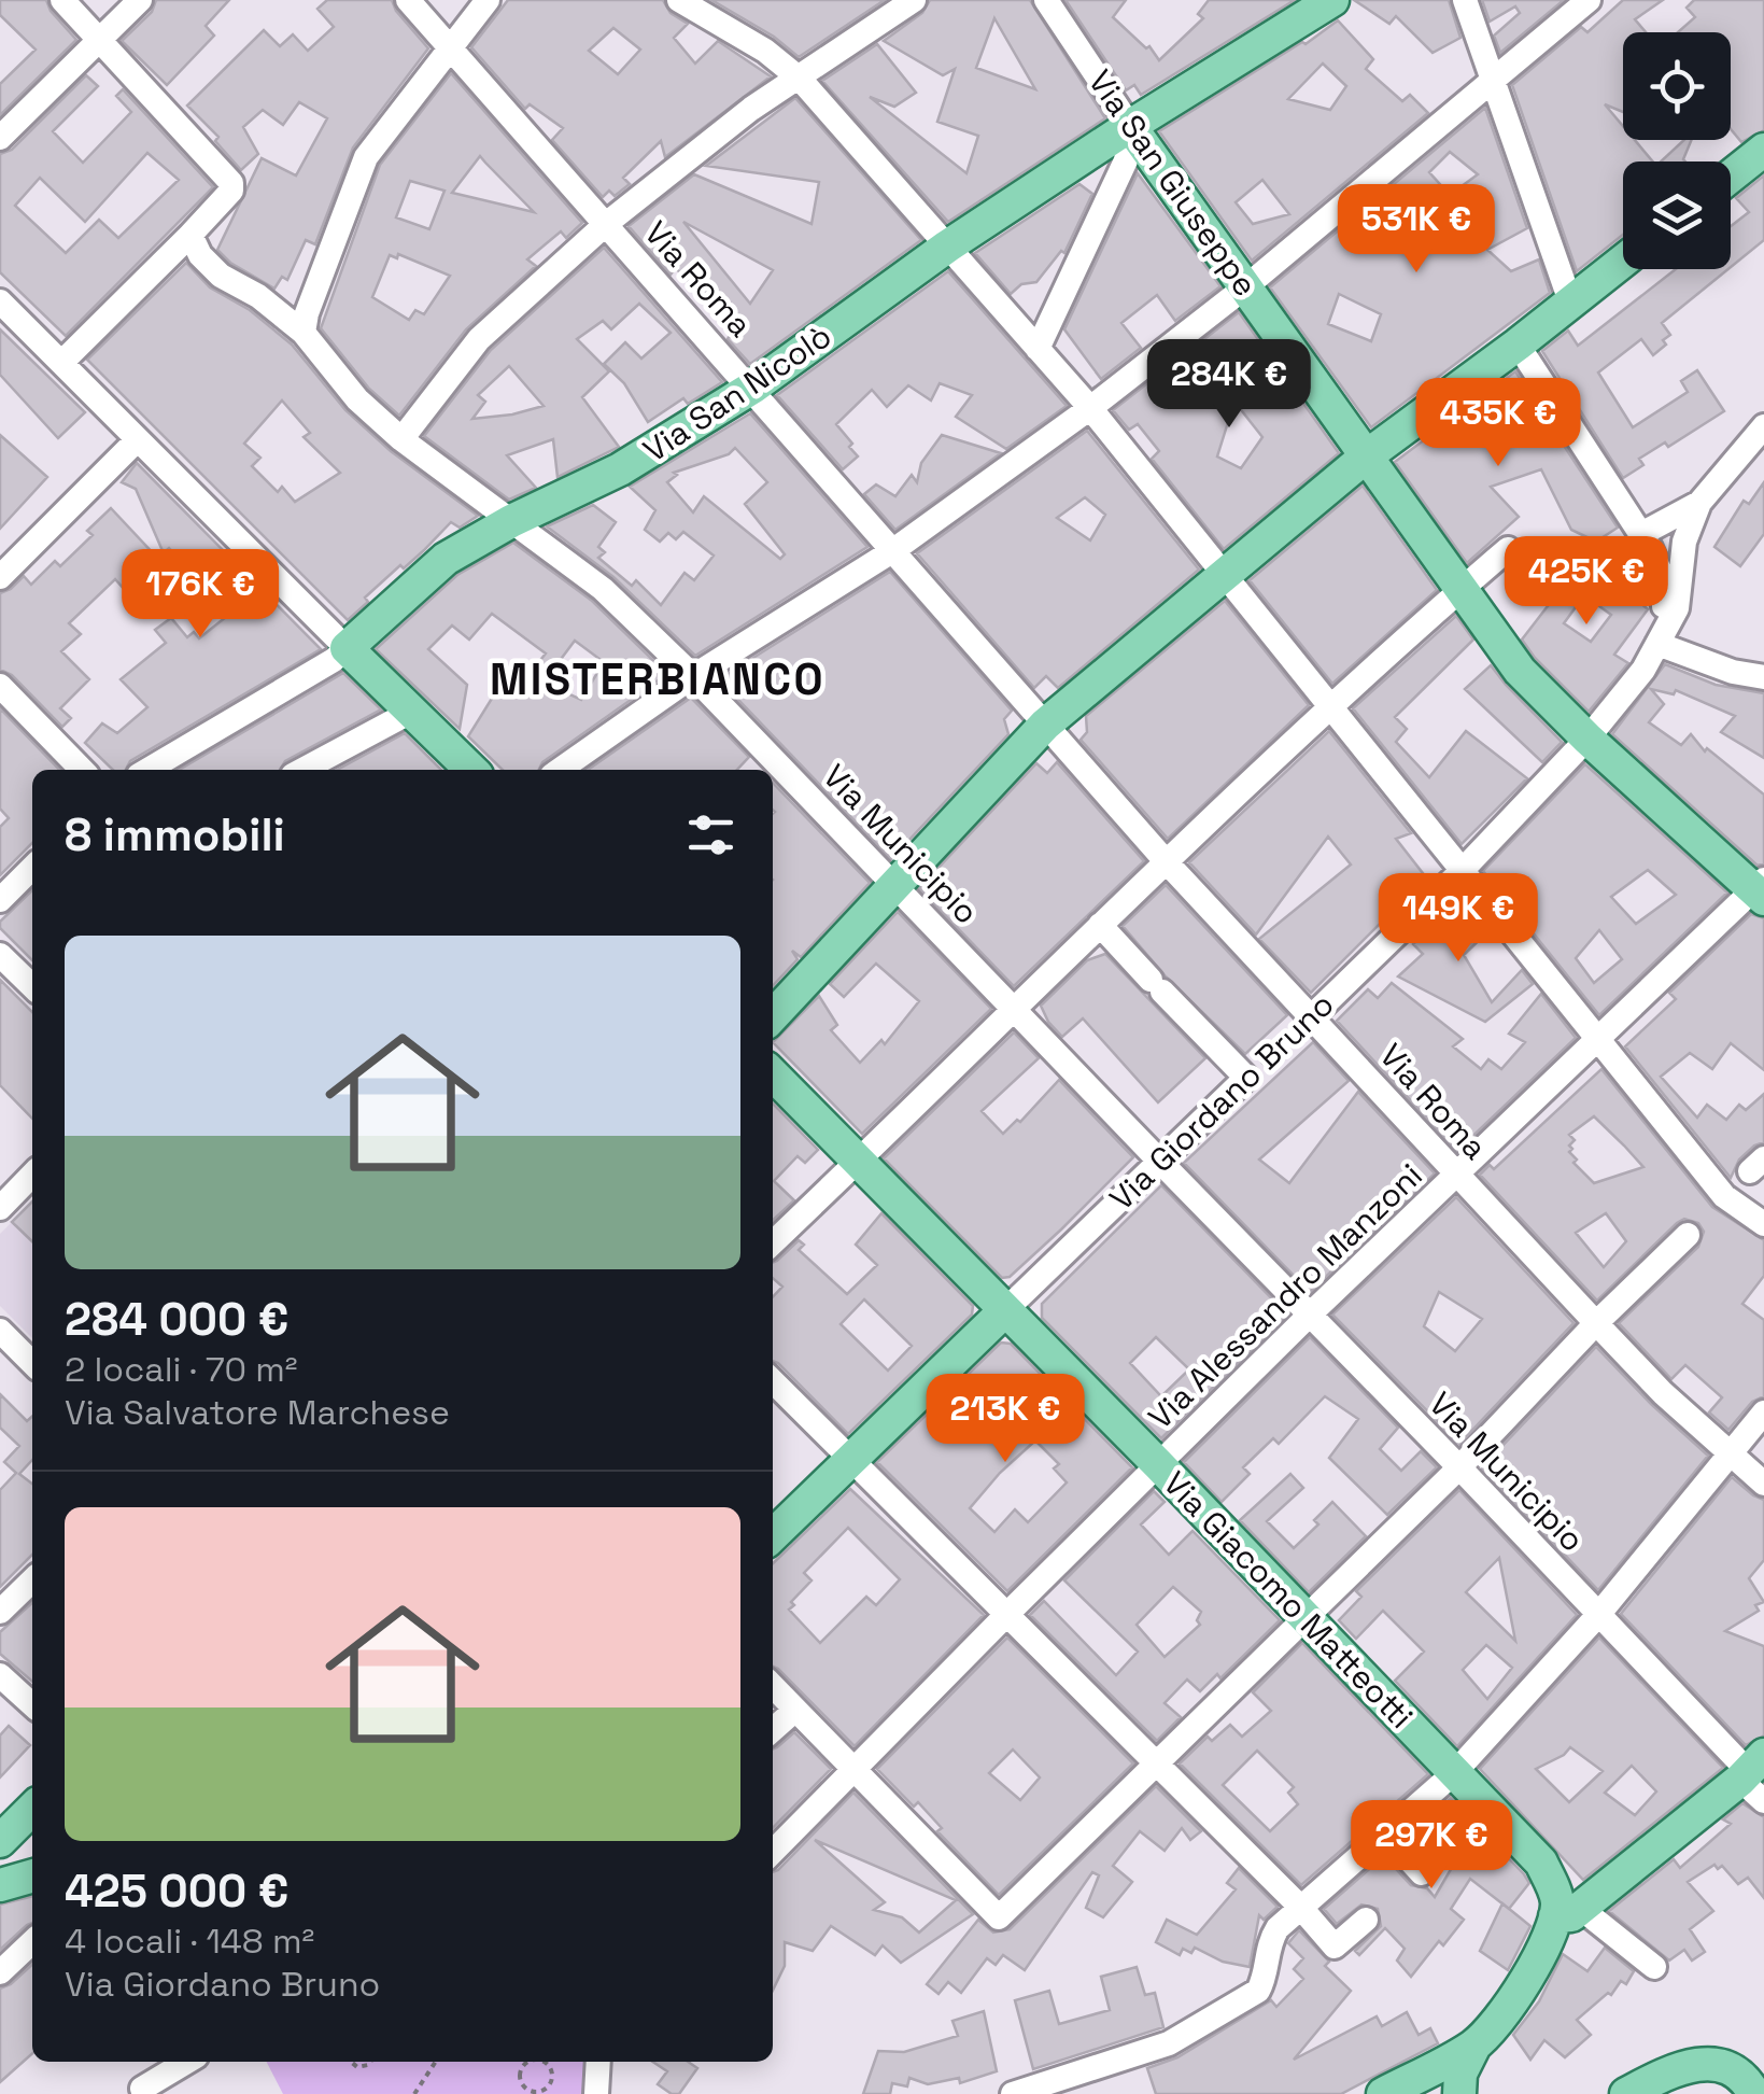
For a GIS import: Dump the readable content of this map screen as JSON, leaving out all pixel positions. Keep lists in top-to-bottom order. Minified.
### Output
{"streets":{"main road":["Via San Giuseppe","Via San Nicolò","Via Giordano Bruno","Via Giacomo Matteotti"],"street":["Via Roma","Via Municipio","Via Alessandro Manzoni"]},"crossings":[["Via San Giuseppe","Via San Nicolò"],["Via San Giuseppe","Via Giordano Bruno"],["Via San Giuseppe","Via Alessandro Manzoni"],["Via Roma","Via San Nicolò"],["Via Roma","Via Giordano Bruno"],["Via Roma","Via Alessandro Manzoni"],["Via San Nicolò","Via Municipio"],["Via Municipio","Via Giordano Bruno"],["Via Municipio","Via Alessandro Manzoni"],["Via Giordano Bruno","Via Giacomo Matteotti"],["Via Alessandro Manzoni","Via Giacomo Matteotti"]],"districts":["MISTERBIANCO"],"page":{"price":["531K €","284K €","435K €","425K €","176K €","149K €","213K €","297K €"],"heading":"8 immobili","list":[{"name":"284 000 €","note":"2 locali · 70 m² · Via Salvatore Marchese"},{"name":"425 000 €","note":"4 locali · 148 m² · Via Giordano Bruno"}]}}
